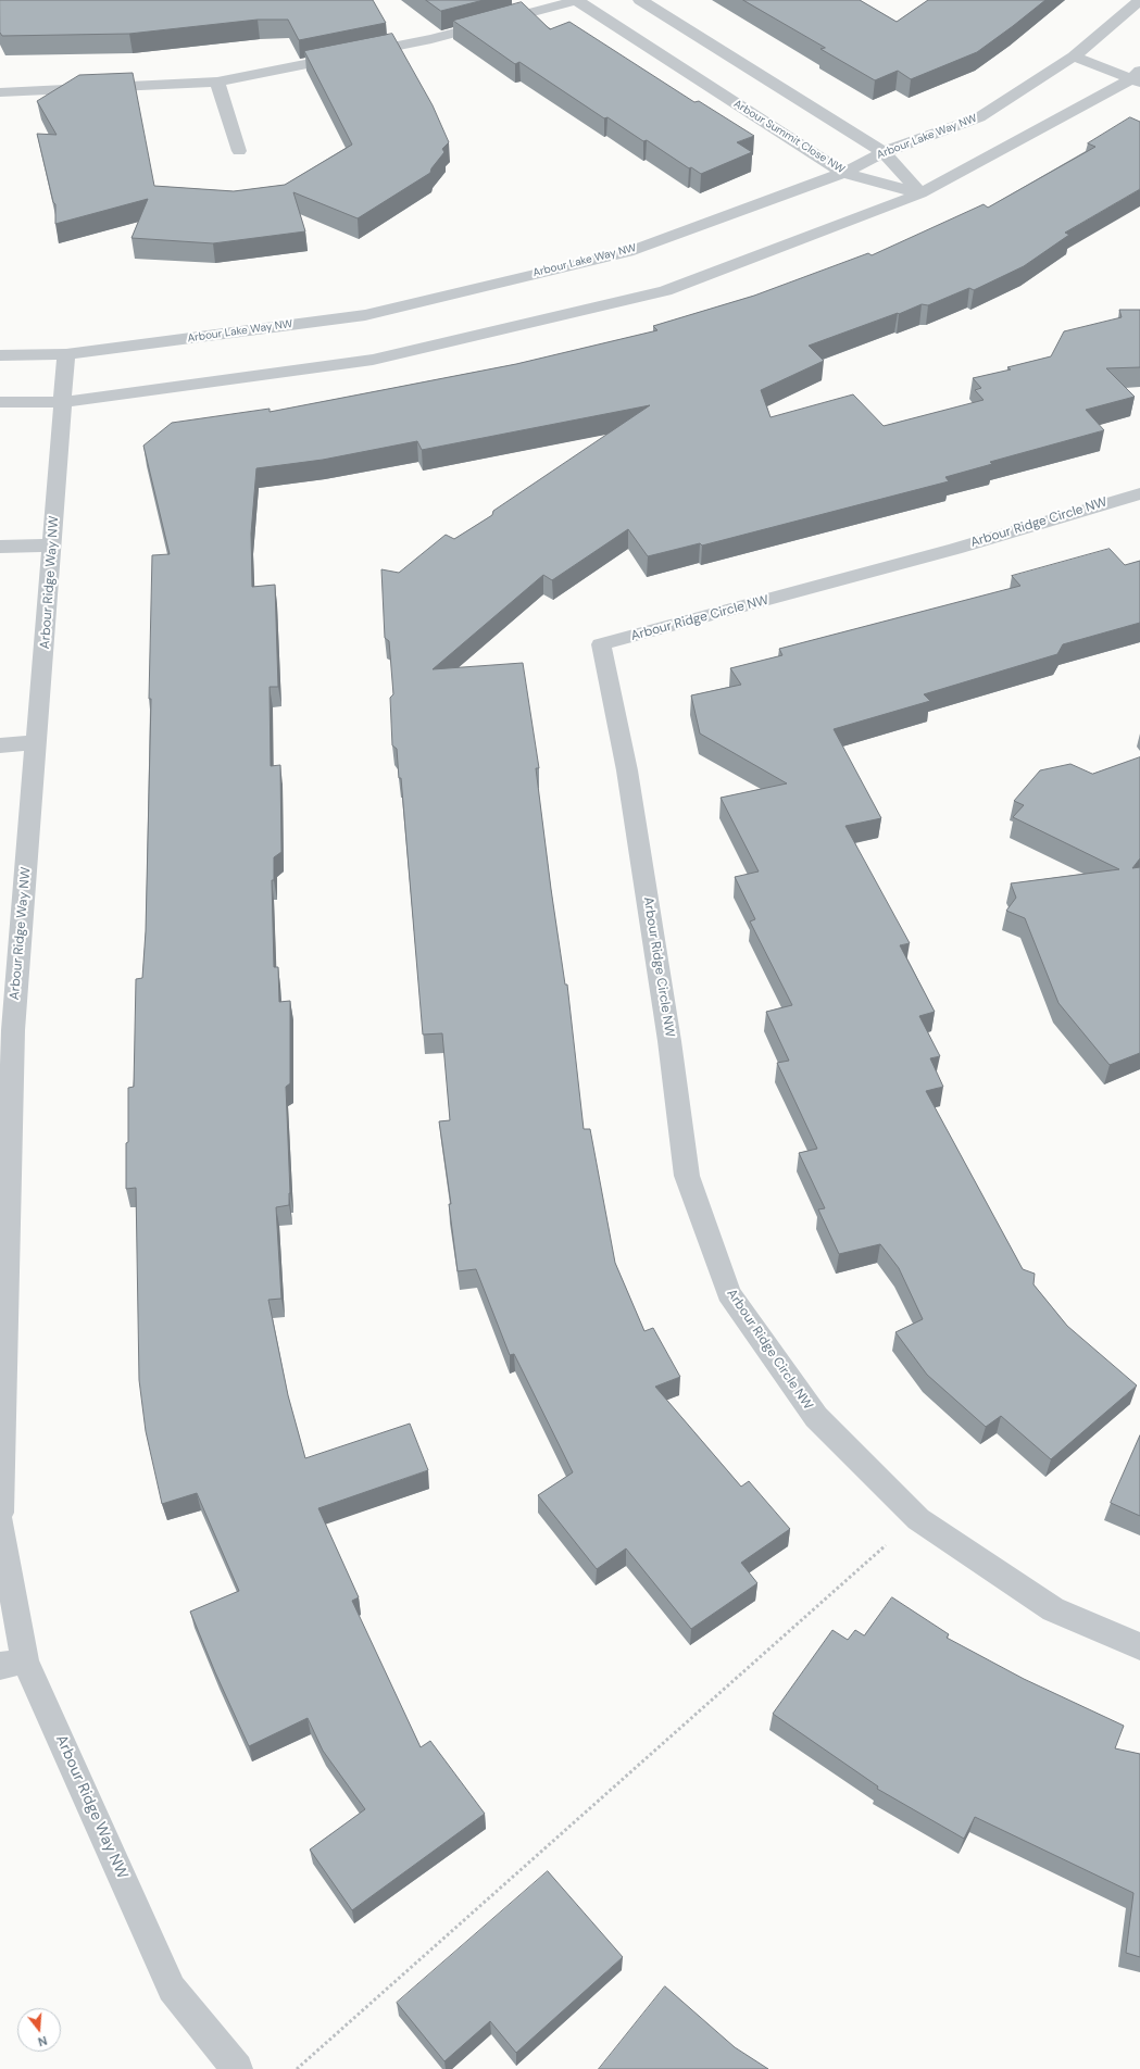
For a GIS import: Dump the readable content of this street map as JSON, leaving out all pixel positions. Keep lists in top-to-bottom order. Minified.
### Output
{"streets":{"street":["Arbour Summit Close NW","Arbour Lake Way NW","Arbour Ridge Circle NW","Arbour Ridge Way NW"]},"crossings":[["Arbour Summit Close NW","Arbour Lake Way NW"],["Arbour Lake Way NW","Arbour Ridge Way NW"]],"north":"bottom"}
